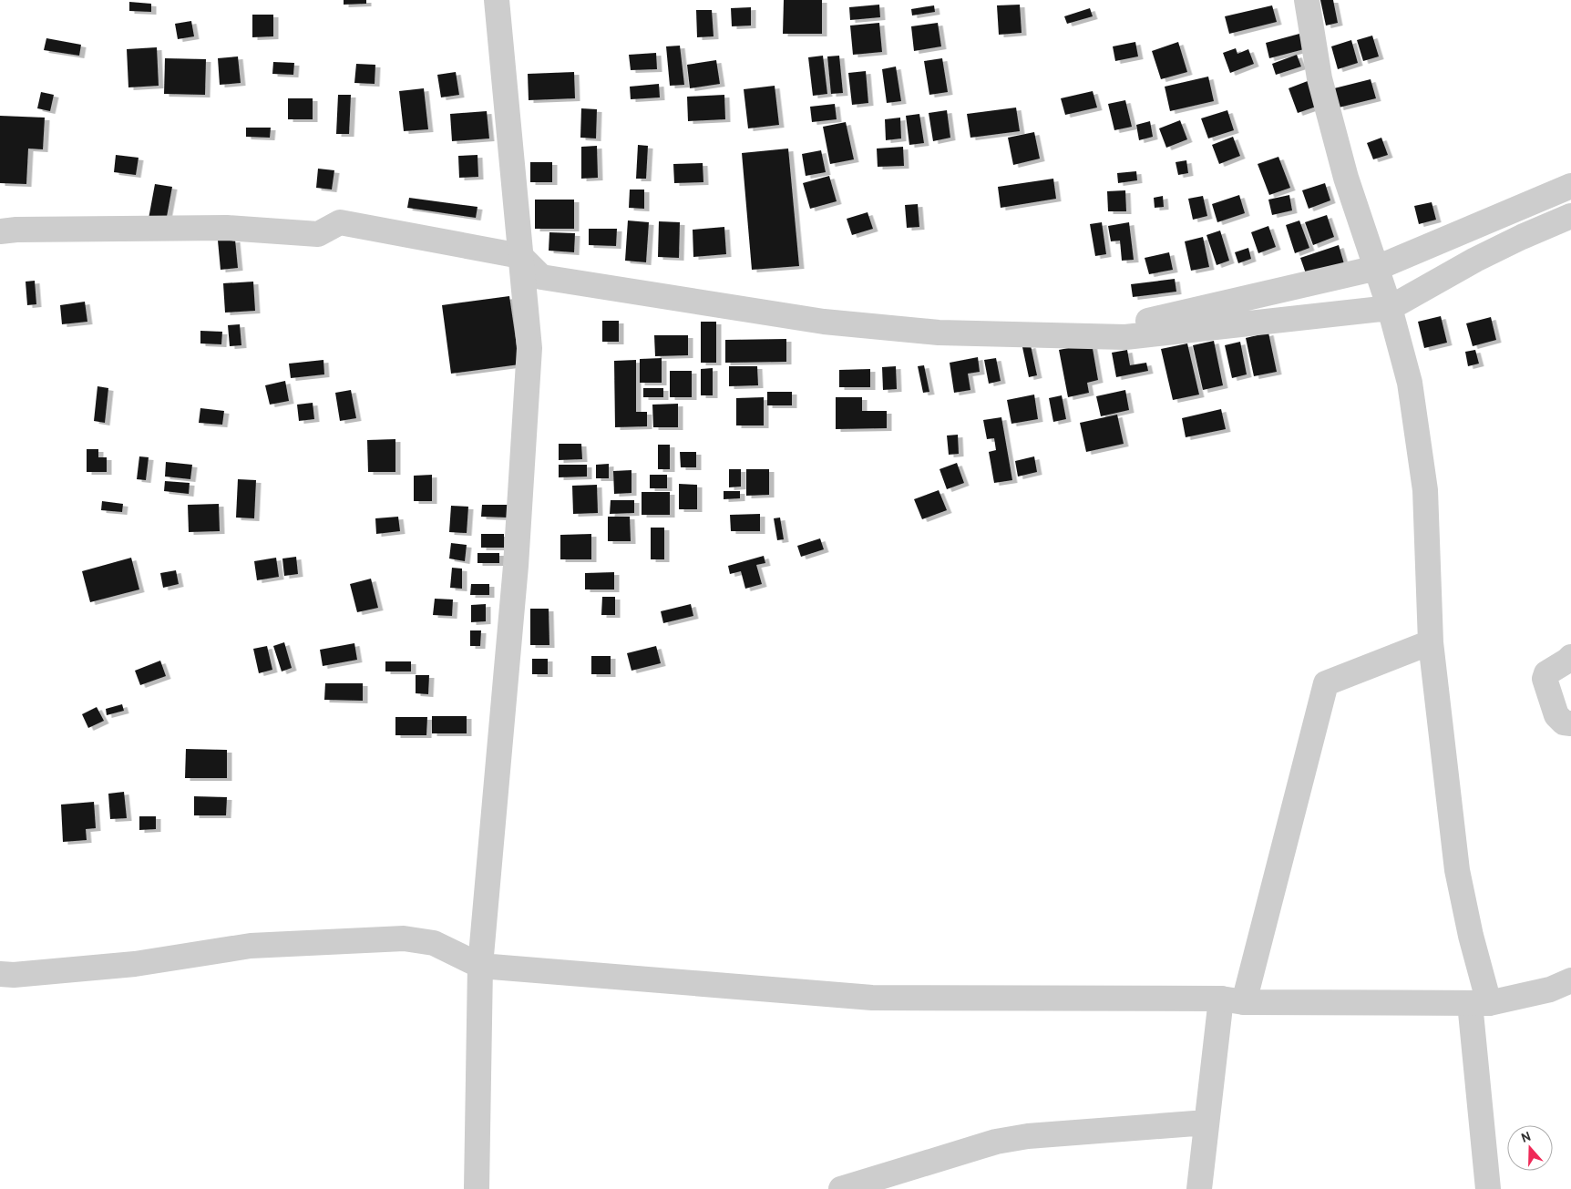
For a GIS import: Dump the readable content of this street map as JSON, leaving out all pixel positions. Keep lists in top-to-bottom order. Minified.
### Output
{"north":"top"}
